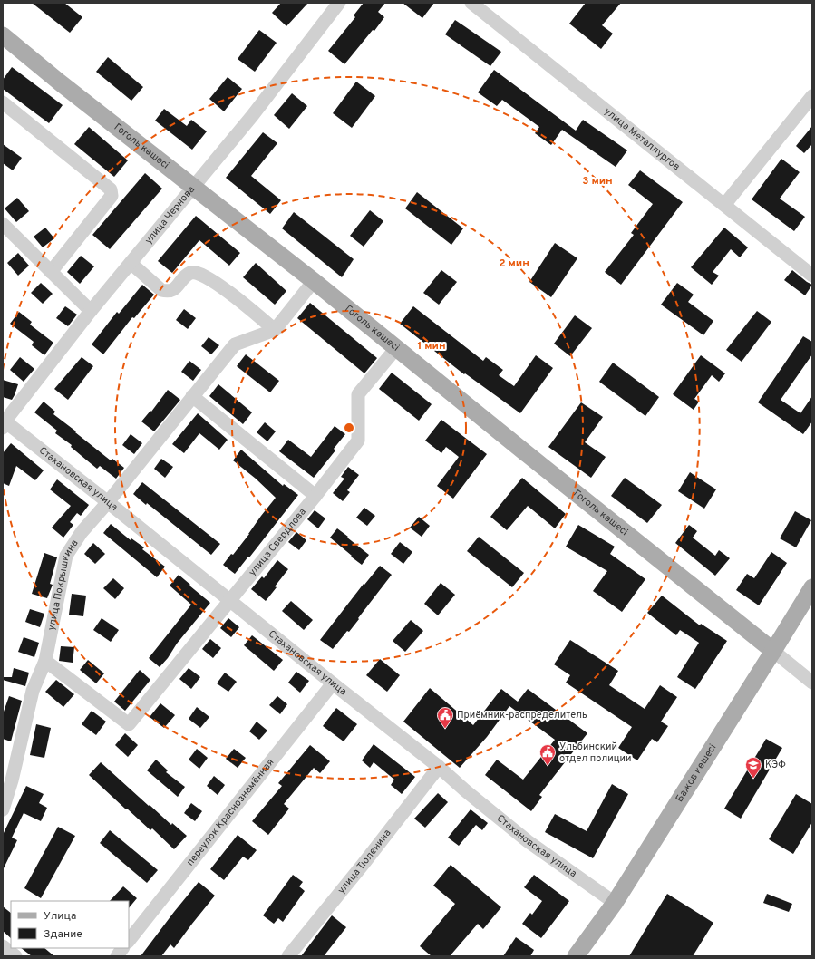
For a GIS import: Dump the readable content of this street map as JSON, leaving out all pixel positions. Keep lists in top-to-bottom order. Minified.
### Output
{"streets":{"main road":["Гоголь көшесі","Бажов көшесі"],"street":["улица Металлургов","улица Чернова","Стахановская улица","улица Свердлова","улица Покрышкина","переулок Краснознамённая","улица Тюленина"]},"crossings":[["Гоголь көшесі","улица Чернова"],["Гоголь көшесі","улица Свердлова"],["Гоголь көшесі","Бажов көшесі"],["улица Чернова","Стахановская улица"],["Стахановская улица","улица Свердлова"],["Стахановская улица","улица Покрышкина"],["Стахановская улица","Бажов көшесі"],["Стахановская улица","переулок Краснознамённая"],["Стахановская улица","улица Тюленина"],["улица Свердлова","улица Покрышкина"]],"places":{"public building":["Приёмник-распределитель","Ульбинский отдел полиции"],"school or university":["КЭФ"]},"legend":["Улица","Здание"],"rings":["3 мин","2 мин","1 мин"]}
